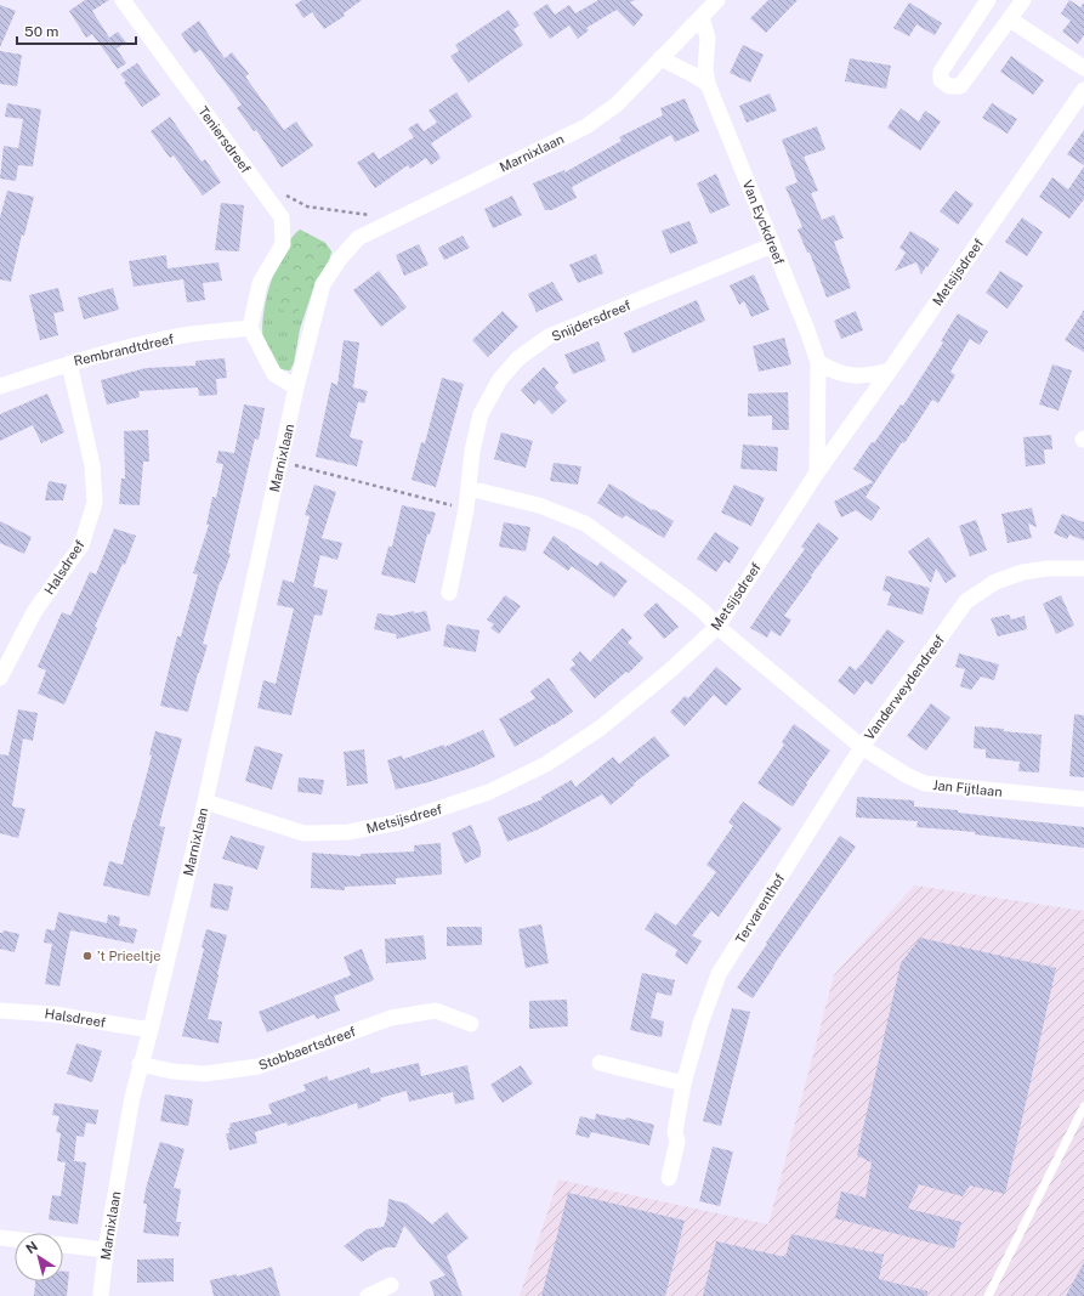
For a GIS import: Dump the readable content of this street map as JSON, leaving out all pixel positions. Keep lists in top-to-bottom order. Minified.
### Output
{"streets":{"street":["Teniersdreef","Marnixlaan","Van Eyckdreef","Metsijsdreef","Snijdersdreef","Rembrandtdreef","Halsdreef","Vanderweydendreef","Jan Fijtlaan","Tervarenthof","Stobbaertsdreef"]},"crossings":[["Teniersdreef","Rembrandtdreef"],["Marnixlaan","Van Eyckdreef"],["Marnixlaan","Metsijsdreef"],["Marnixlaan","Halsdreef"],["Marnixlaan","Stobbaertsdreef"],["Van Eyckdreef","Metsijsdreef"],["Van Eyckdreef","Snijdersdreef"],["Metsijsdreef","Vanderweydendreef"],["Rembrandtdreef","Halsdreef"],["Vanderweydendreef","Jan Fijtlaan"],["Vanderweydendreef","Tervarenthof"],["Jan Fijtlaan","Tervarenthof"]],"places":["’t Prieeltje"],"scale_bar":"50 m","north":"top left"}
